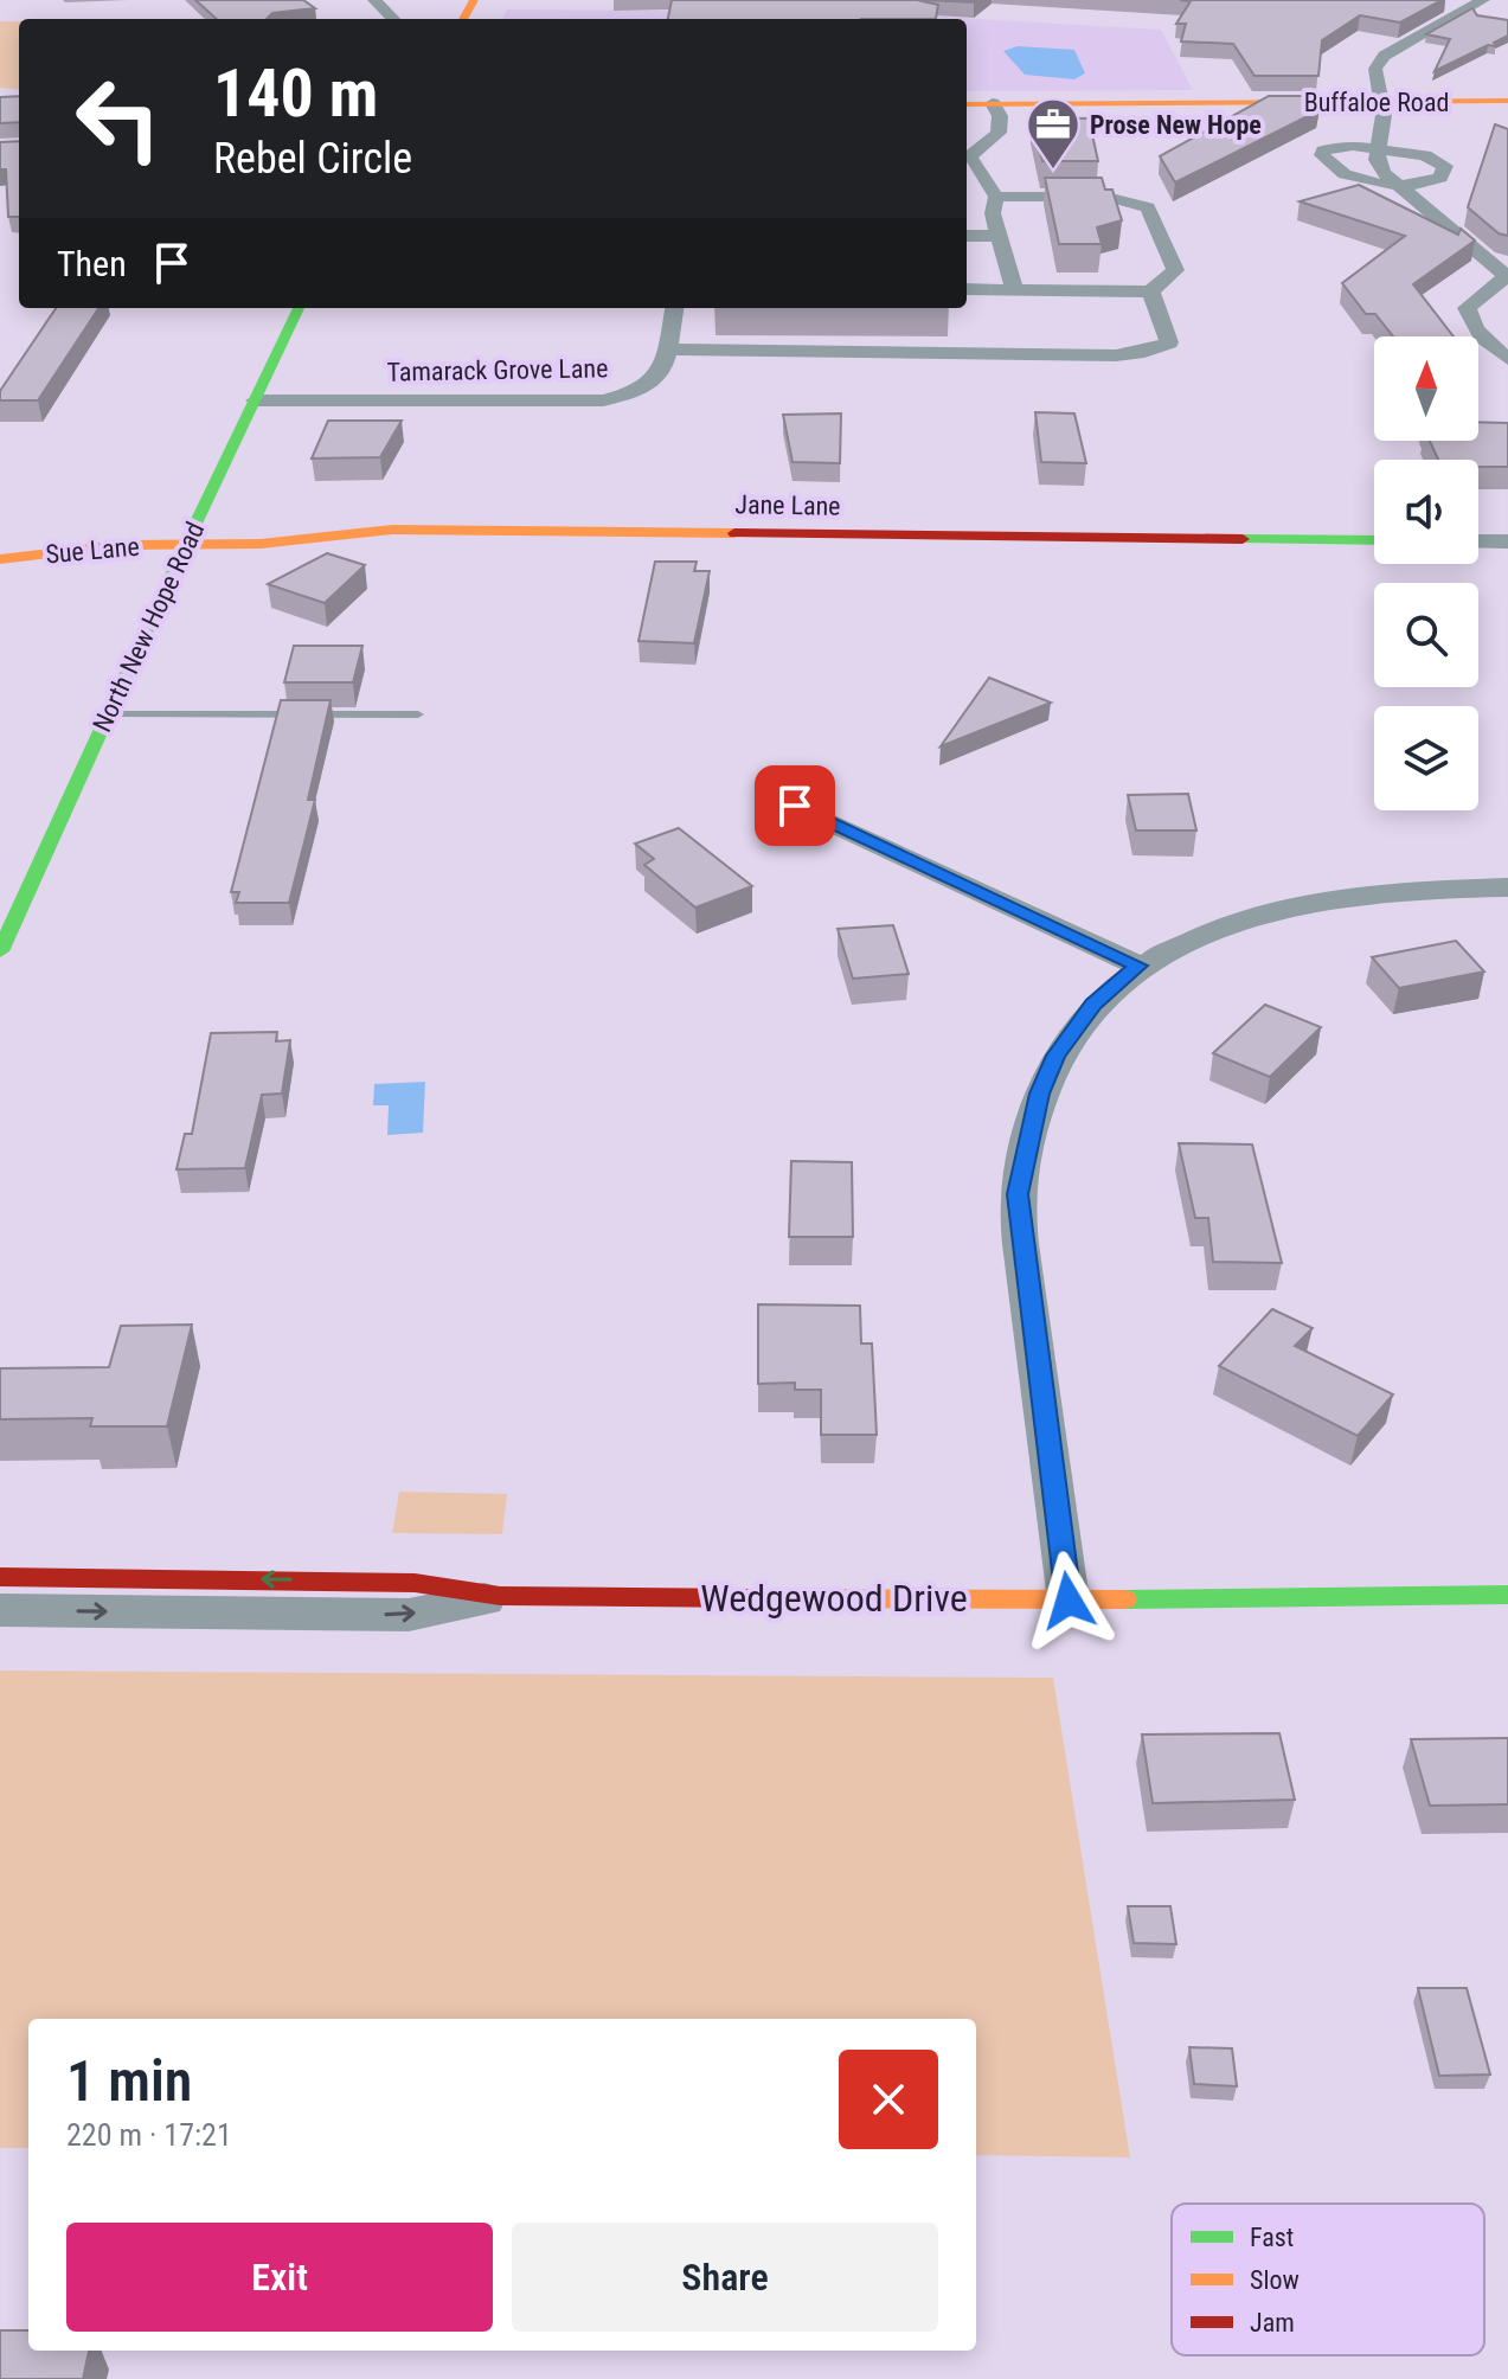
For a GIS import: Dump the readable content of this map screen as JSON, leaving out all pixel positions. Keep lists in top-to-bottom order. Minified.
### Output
{"streets":{"main road":["Buffaloe Road","Jane Lane","Sue Lane","North New Hope Road","Wedgewood Drive"],"street":["Tamarack Grove Lane"]},"crossings":[["Tamarack Grove Lane","North New Hope Road"],["Jane Lane","Sue Lane"],["Jane Lane","North New Hope Road"],["Sue Lane","North New Hope Road"]],"places":{"office":["Prose New Hope"]},"legend":["Fast","Slow","Jam"],"north":"top","page":{"turn":["140 m","Rebel Circle"],"then":"Then","heading":["1 min","220 m · 17:21"],"buttons":["Exit","Share"]}}
